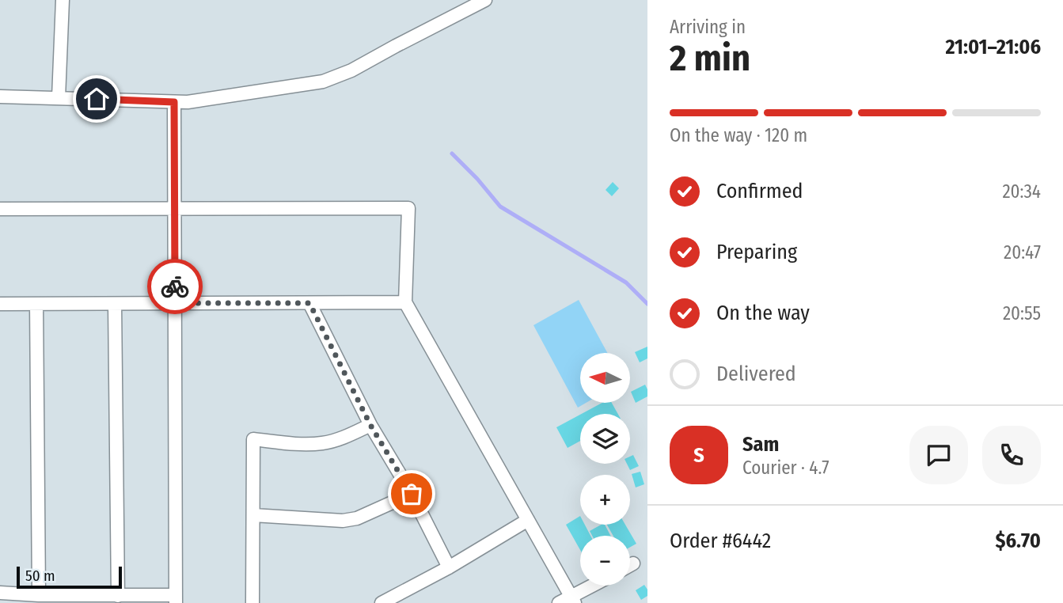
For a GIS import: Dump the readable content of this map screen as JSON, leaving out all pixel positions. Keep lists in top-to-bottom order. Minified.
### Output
{"scale_bar":"50 m","north":"left","page":{"heading":["2 min","Arriving in","21:01–21:06"],"panel":["Sam","Courier · 4.7","Order #6442","$6.70"],"bar":"On the way · 120 m","list":[["Confirmed","20:34"],["Preparing","20:47"],["On the way","20:55"],"Delivered"],"map_buttons":["+","−"],"round":"S","scale":"50 m"}}
